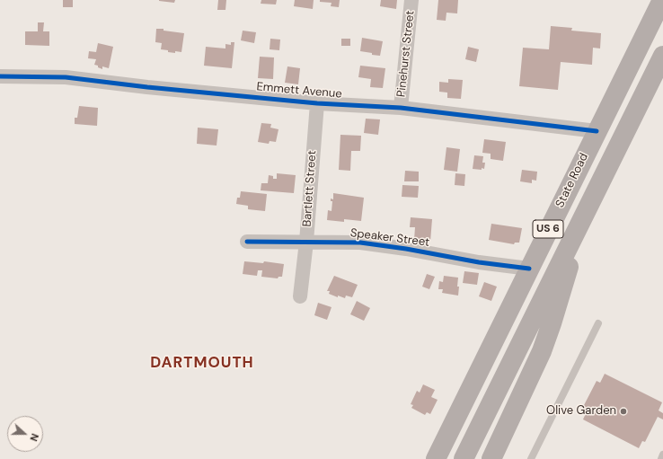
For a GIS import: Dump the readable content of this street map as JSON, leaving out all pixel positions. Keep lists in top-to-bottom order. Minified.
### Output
{"streets":{"main road":["State Road","US 6"],"street":["Pinehurst Street","Emmett Avenue","Bartlett Street","Speaker Street"]},"crossings":[["Pinehurst Street","Emmett Avenue"],["Emmett Avenue","State Road"],["Emmett Avenue","Bartlett Street"],["State Road","Speaker Street"],["Bartlett Street","Speaker Street"]],"districts":["DARTMOUTH"],"places":["Olive Garden"],"north":"right"}
